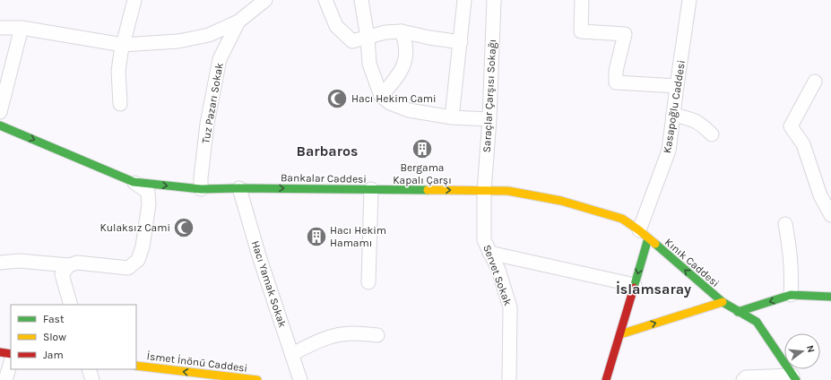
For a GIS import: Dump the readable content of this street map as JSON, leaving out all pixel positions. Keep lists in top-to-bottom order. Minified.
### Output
{"streets":{"main road":["Bankalar Caddesi","Kınık Caddesi","İsmet İnönü Caddesi"],"street":["Saraçlar Çarşısı Sokağı","Tuz Pazarı Sokak","Kasapoğlu Caddesi","Servet Sokak","Hacı Yamak Sokak"]},"crossings":[["Saraçlar Çarşısı Sokağı","Bankalar Caddesi"],["Saraçlar Çarşısı Sokağı","Servet Sokak"],["Tuz Pazarı Sokak","Bankalar Caddesi"],["Kasapoğlu Caddesi","Bankalar Caddesi"],["Kasapoğlu Caddesi","Kınık Caddesi"],["Bankalar Caddesi","Kınık Caddesi"],["Bankalar Caddesi","Servet Sokak"],["Bankalar Caddesi","Hacı Yamak Sokak"]],"one_way":["Bankalar Caddesi","İsmet İnönü Caddesi"],"districts":["Barbaros","İslamsaray"],"places":{"mosque":["Hacı Hekim Cami","Kulaksız Cami"],"building":["Bergama Kapalı Çarşı","Hacı Hekim Hamamı"]},"legend":["Fast","Slow","Jam"],"north":"right"}
